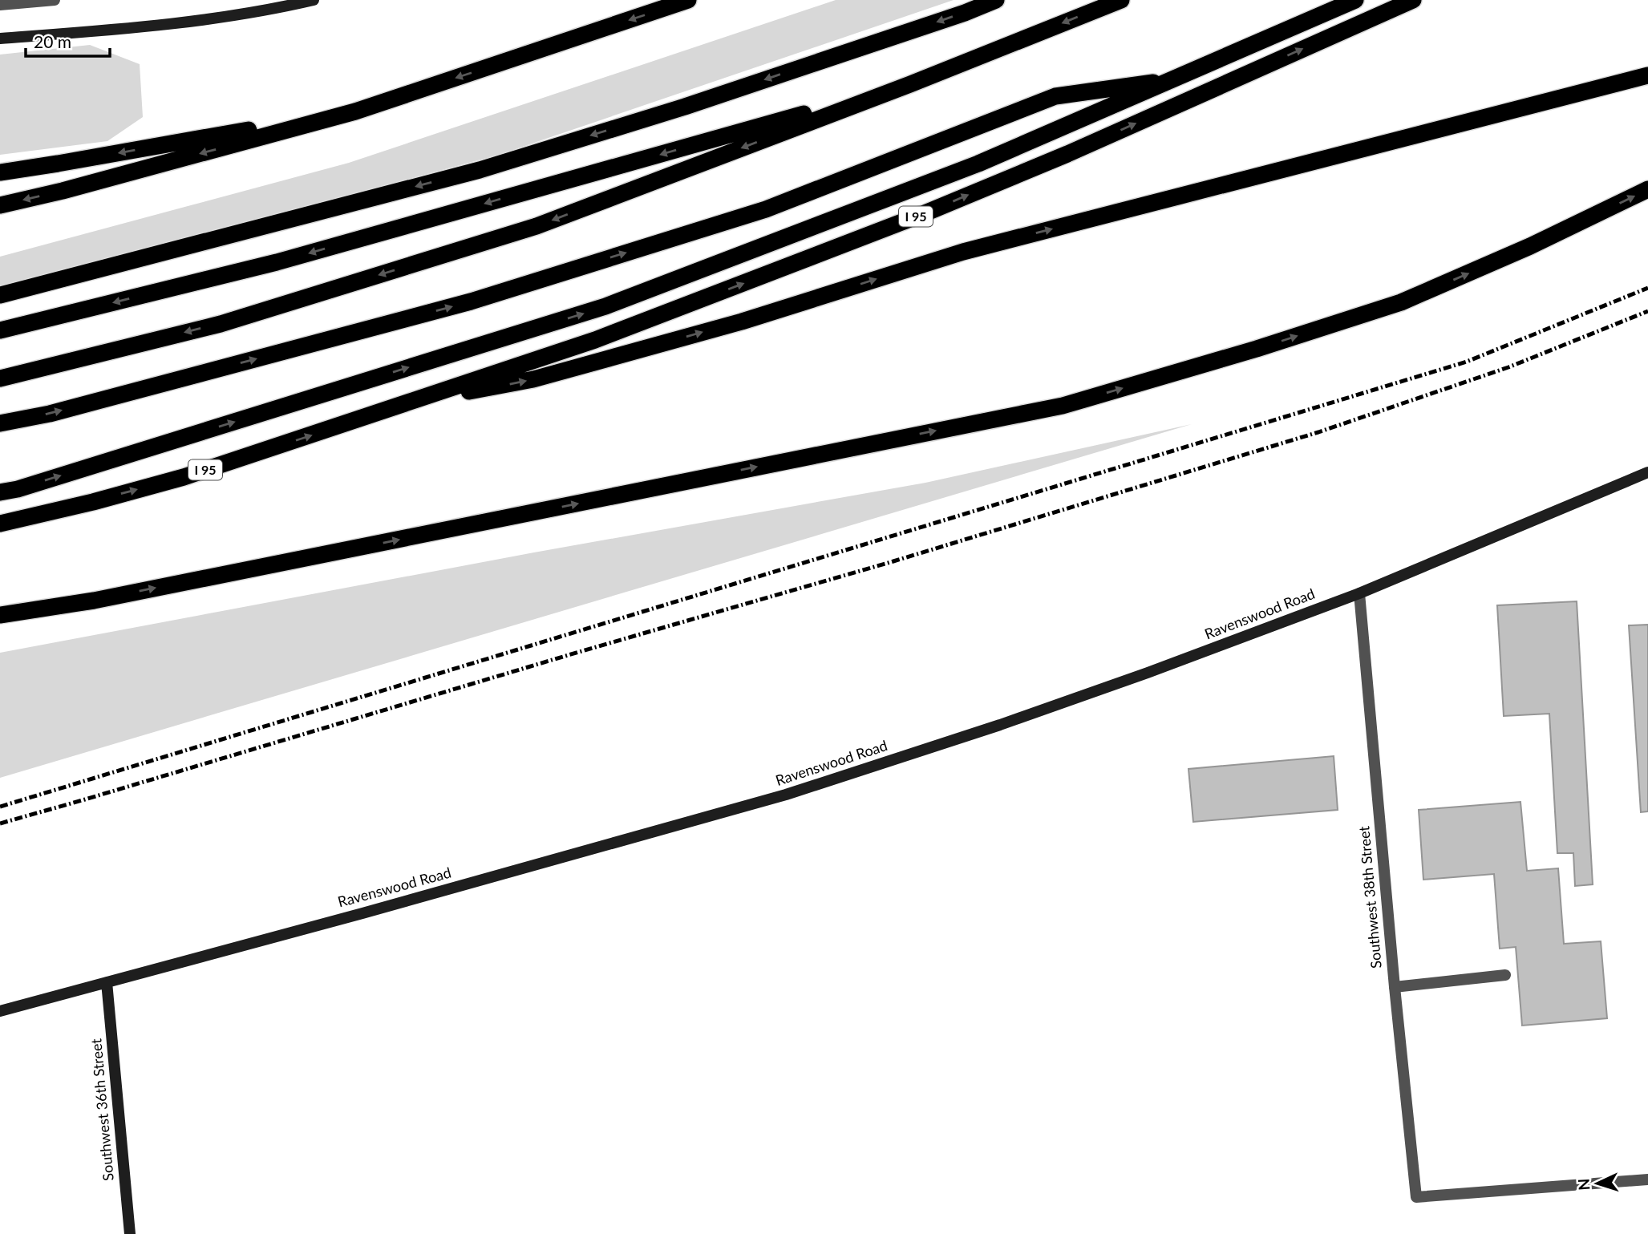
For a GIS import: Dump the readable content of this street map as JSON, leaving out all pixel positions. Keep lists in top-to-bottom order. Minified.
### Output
{"streets":{"highway":["I 95"],"street":["Ravenswood Road","Southwest 38th Street","Southwest 36th Street"]},"crossings":[["Ravenswood Road","Southwest 38th Street"],["Ravenswood Road","Southwest 36th Street"]],"scale_bar":"20 m","north":"left"}
